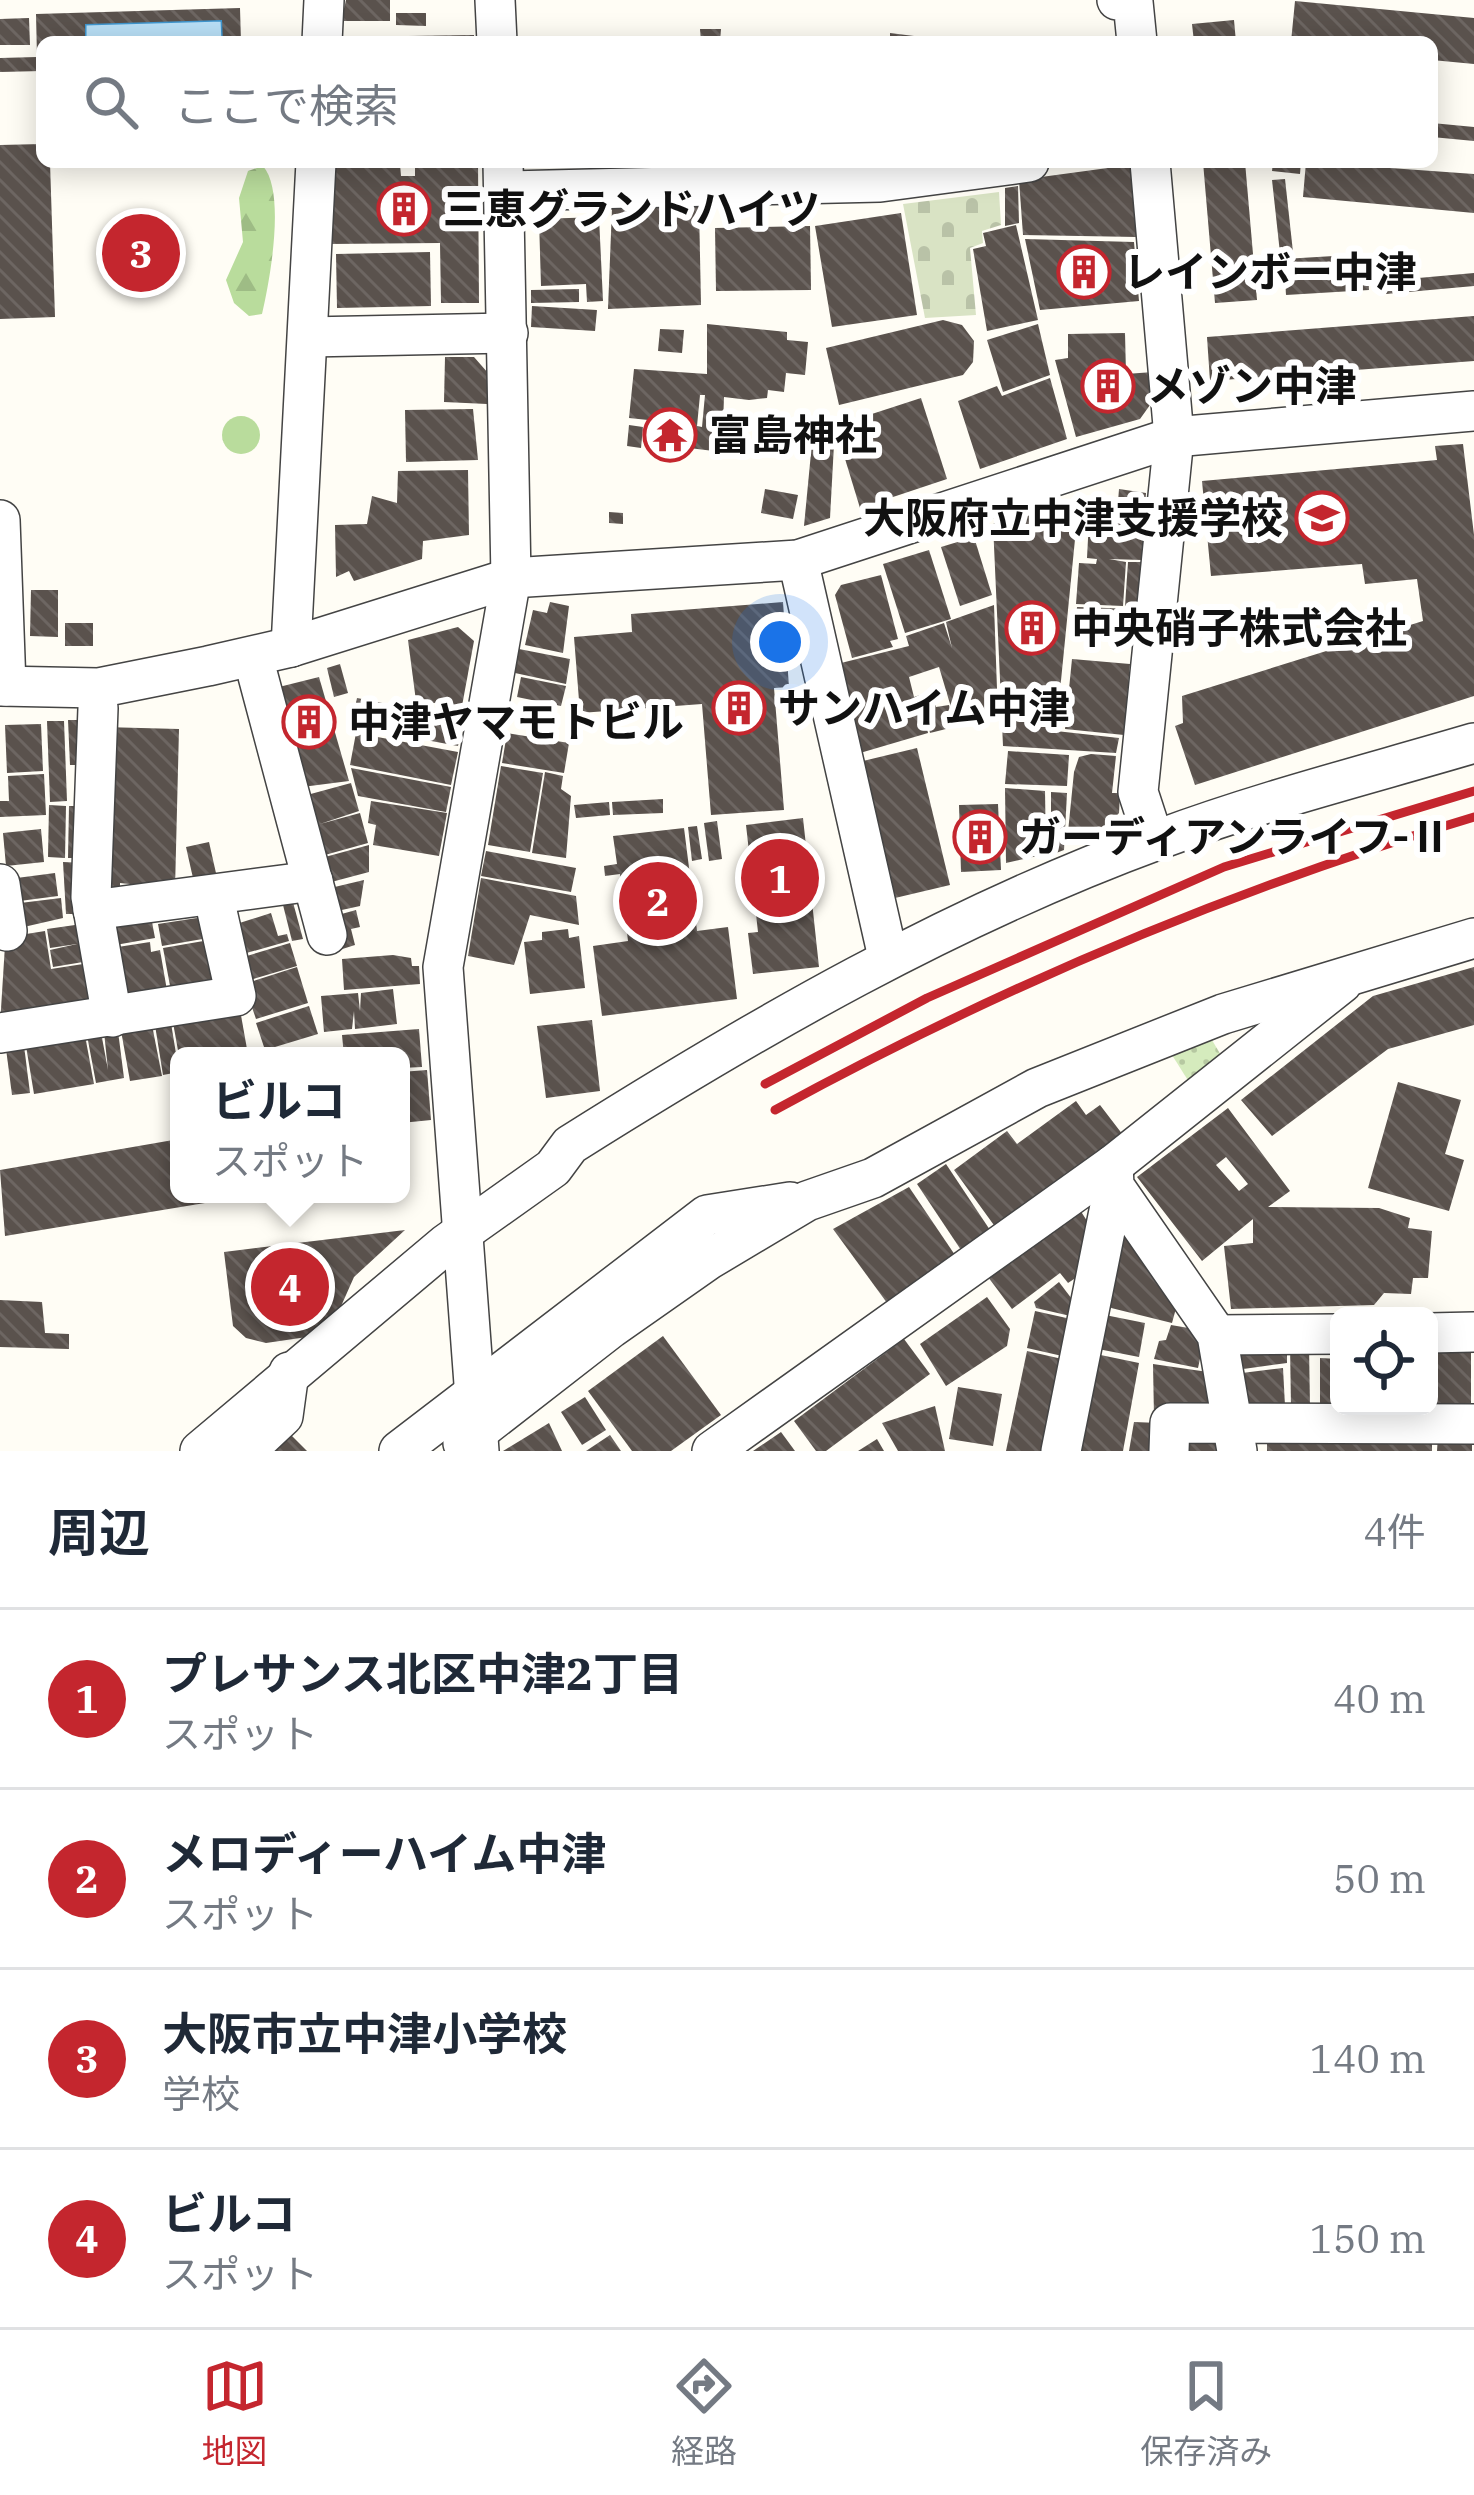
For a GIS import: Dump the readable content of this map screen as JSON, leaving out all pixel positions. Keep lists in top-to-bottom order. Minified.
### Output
{"places":{"building":["三恵グランドハイツ","レインボー中津","メゾン中津","中央硝子株式会社","サンハイム中津","中津ヤマモトビル","ガーディアンライフ-Ⅱ"],"temple":["富島神社"],"school or university":["大阪府立中津支援学校"]},"page":{"search":"ここで検索","pins":["3","1","2","4"],"popup":["ビルコ","スポット"],"heading":["周辺","4件"],"list":[{"mark":"1","name":"プレサンス北区中津2丁目","note":"スポット","value":"40 m"},{"mark":"2","name":"メロディーハイム中津","note":"スポット","value":"50 m"},{"mark":"3","name":"大阪市立中津小学校","note":"学校","value":"140 m"},{"mark":"4","name":"ビルコ","note":"スポット","value":"150 m"}],"nav":["地図","経路","保存済み"]}}
